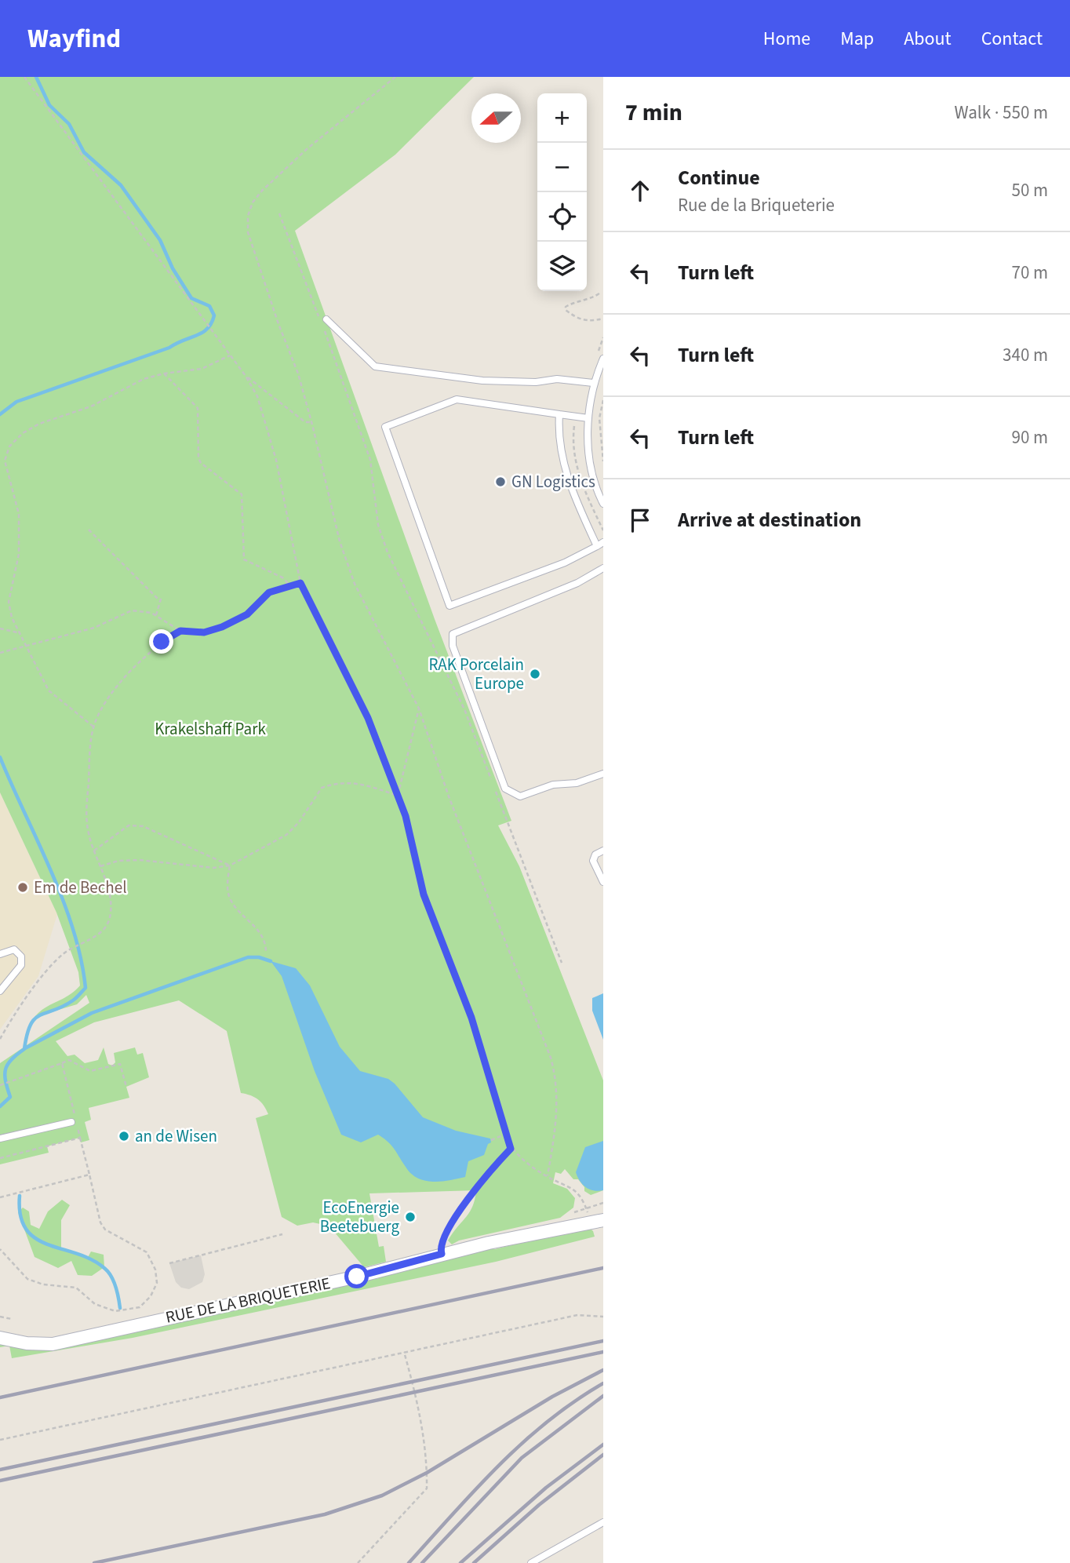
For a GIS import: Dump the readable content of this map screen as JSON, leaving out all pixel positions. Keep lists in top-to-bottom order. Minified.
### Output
{"streets":{"street":["RUE DE LA BRIQUETERIE"]},"parks":["Krakelshaff Park"],"places":["GN Logistics","RAK Porcelain Europe","Em de Bechel","an de Wisen","EcoEnergie Beetebuerg"],"north":"left","page":{"header":"Wayfind","nav":["Home","Map","About","Contact"],"heading":["7 min","Walk · 550 m"],"map_buttons":["+","−"],"list":[["Continue","Rue de la Briqueterie","50 m"],["Turn left","70 m"],["Turn left","340 m"],["Turn left","90 m"],"Arrive at destination"]}}
